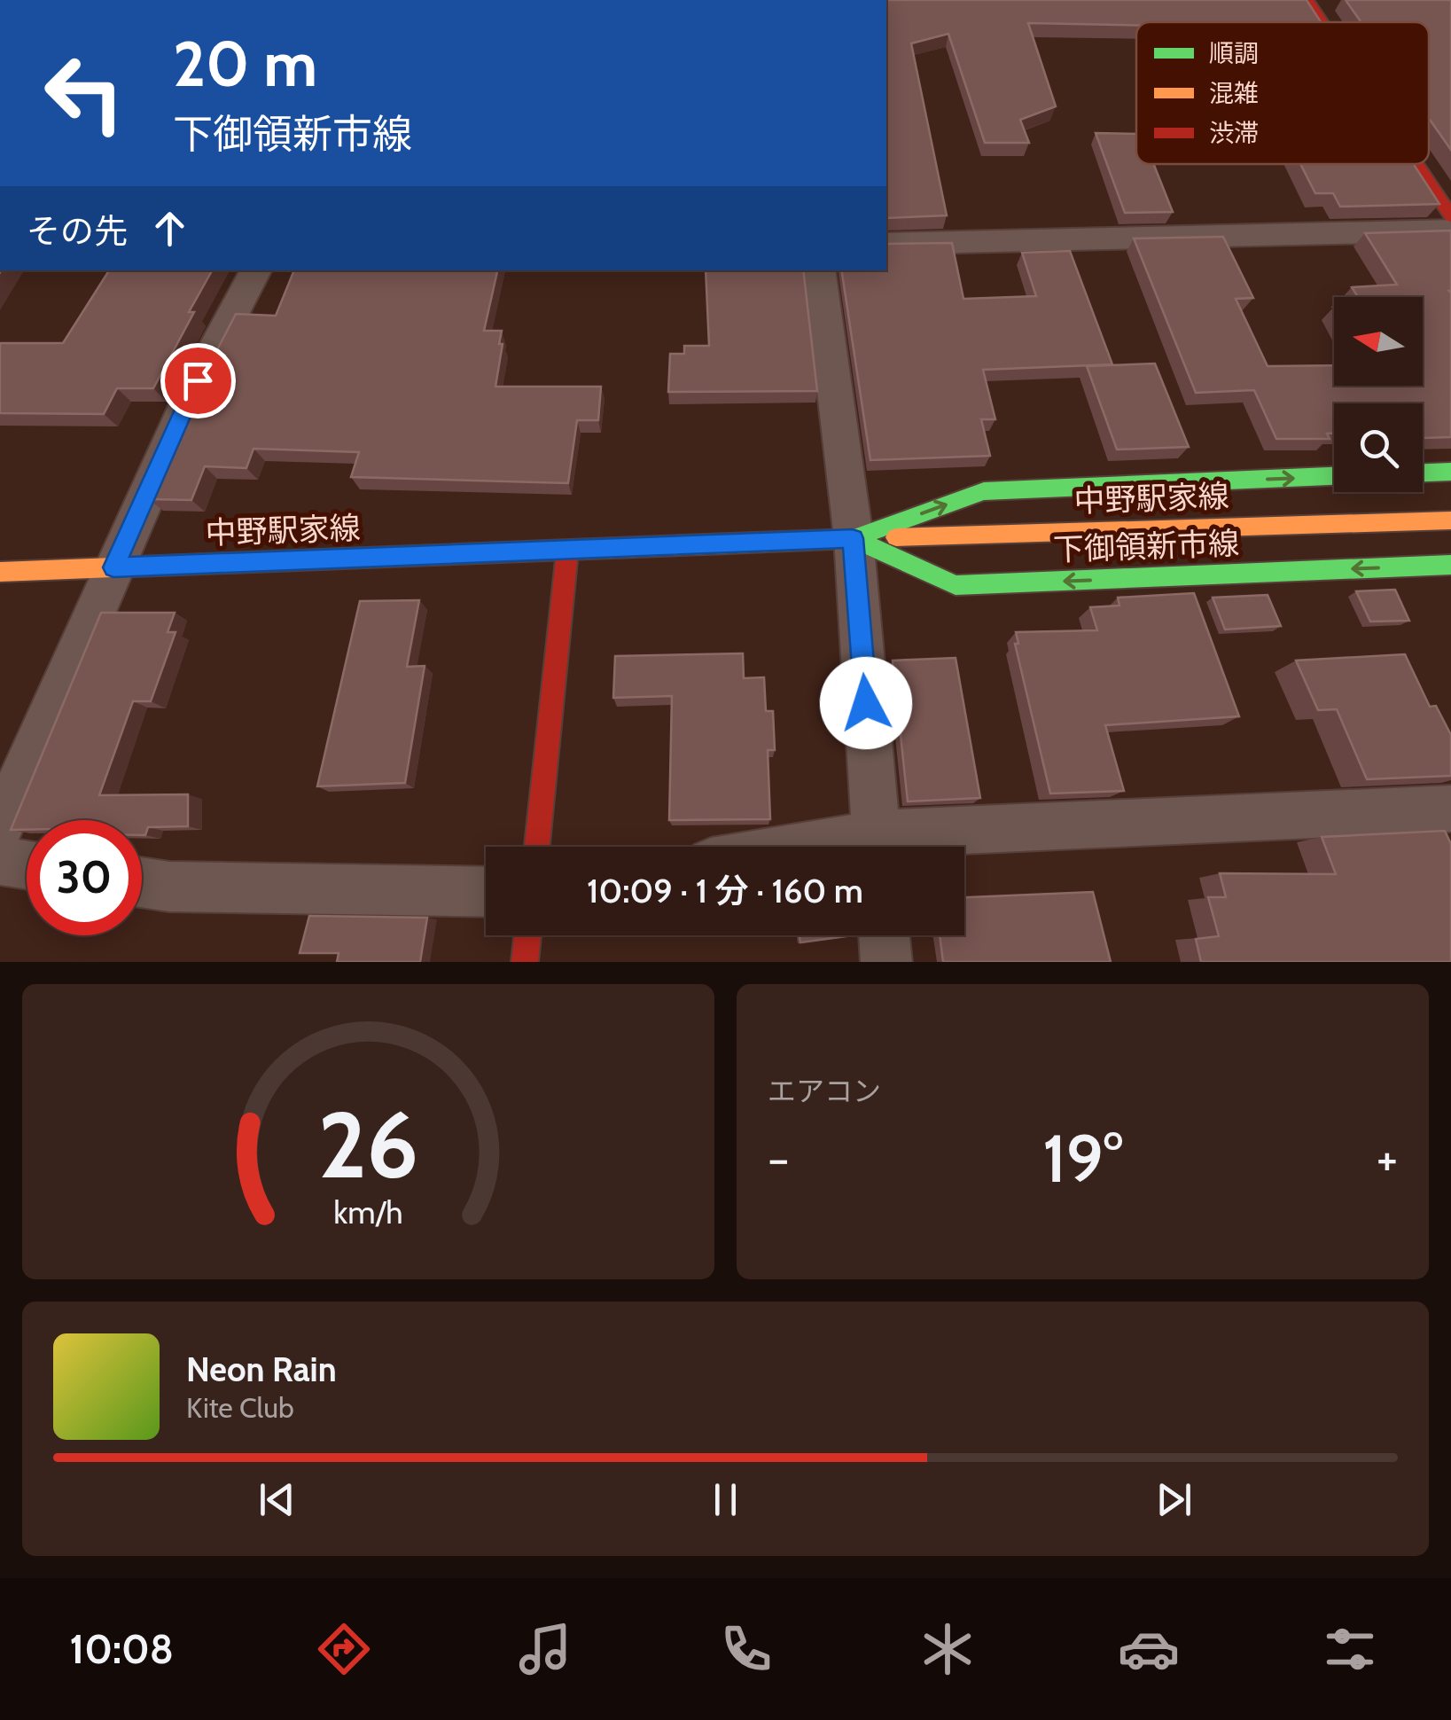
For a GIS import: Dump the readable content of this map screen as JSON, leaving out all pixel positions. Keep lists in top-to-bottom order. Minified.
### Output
{"streets":{"main road":["中野駅家線","下御領新市線"]},"crossings":[["中野駅家線","下御領新市線"]],"legend":["順調","混雑","渋滞"],"north":"left","page":{"turn":["20 m","下御領新市線"],"then":"その先","limit":"30","trip":"10:09 · 1 分 · 160 m","tile":"エアコン","heat":["−","19°","+"],"song":["Neon Rain","Kite Club"],"tabs":"10:08","gauge":["26","km/h"]}}
